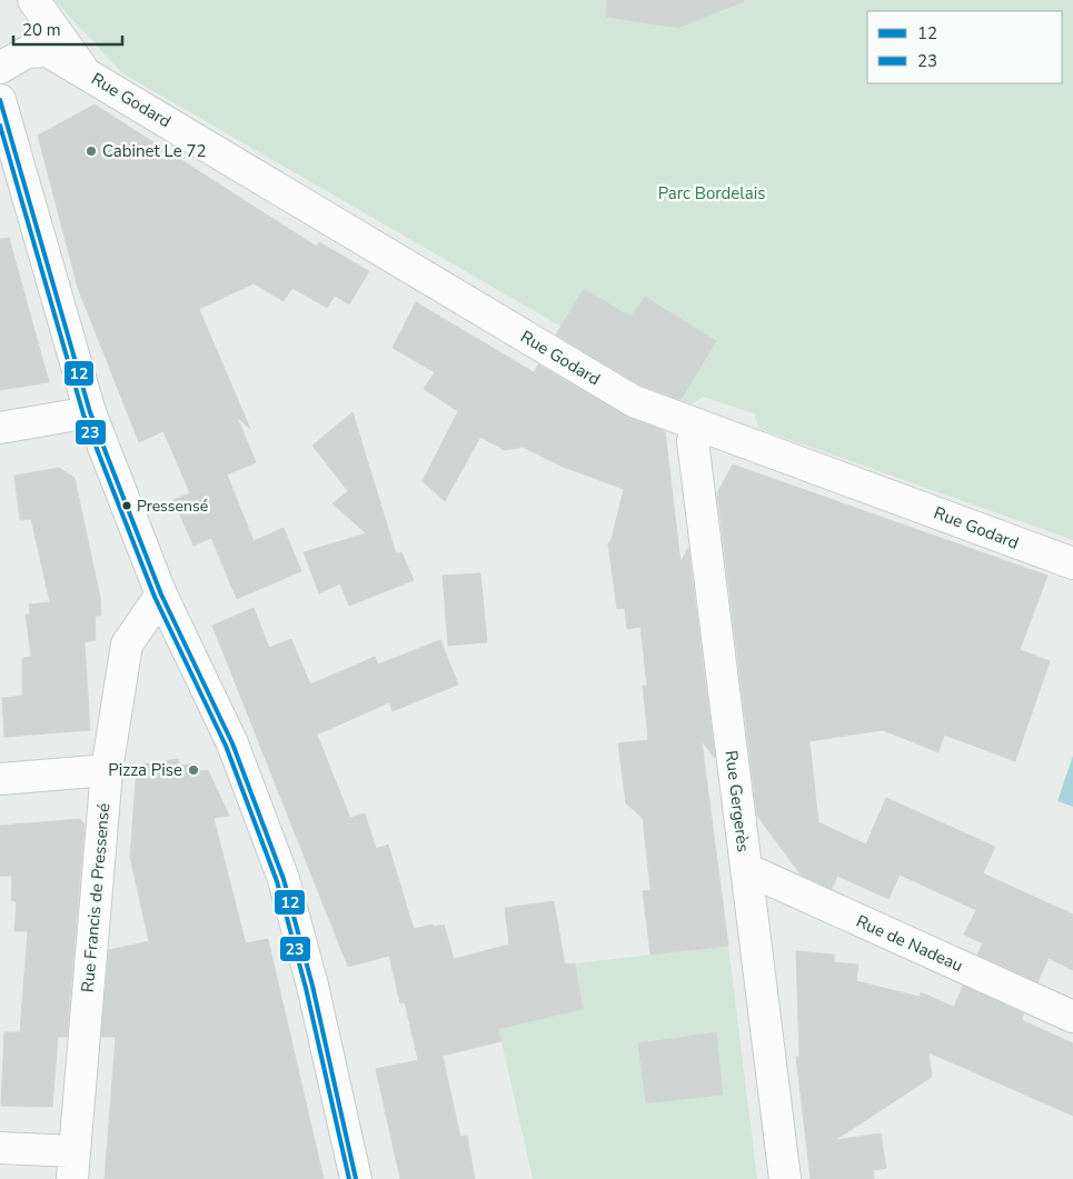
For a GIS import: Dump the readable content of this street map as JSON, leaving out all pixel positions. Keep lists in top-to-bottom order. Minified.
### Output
{"streets":{"street":["Rue Godard","Rue Gergerès","Rue Francis de Pressensé","Rue de Nadeau"]},"crossings":[["Rue Godard","Rue Gergerès"],["Rue Gergerès","Rue de Nadeau"]],"parks":["Parc Bordelais"],"places":["Cabinet Le 72","Pressensé","Pizza Pise"],"lines":["transit line 12","transit line 23"],"legend":["12","23"],"scale_bar":"20 m"}
